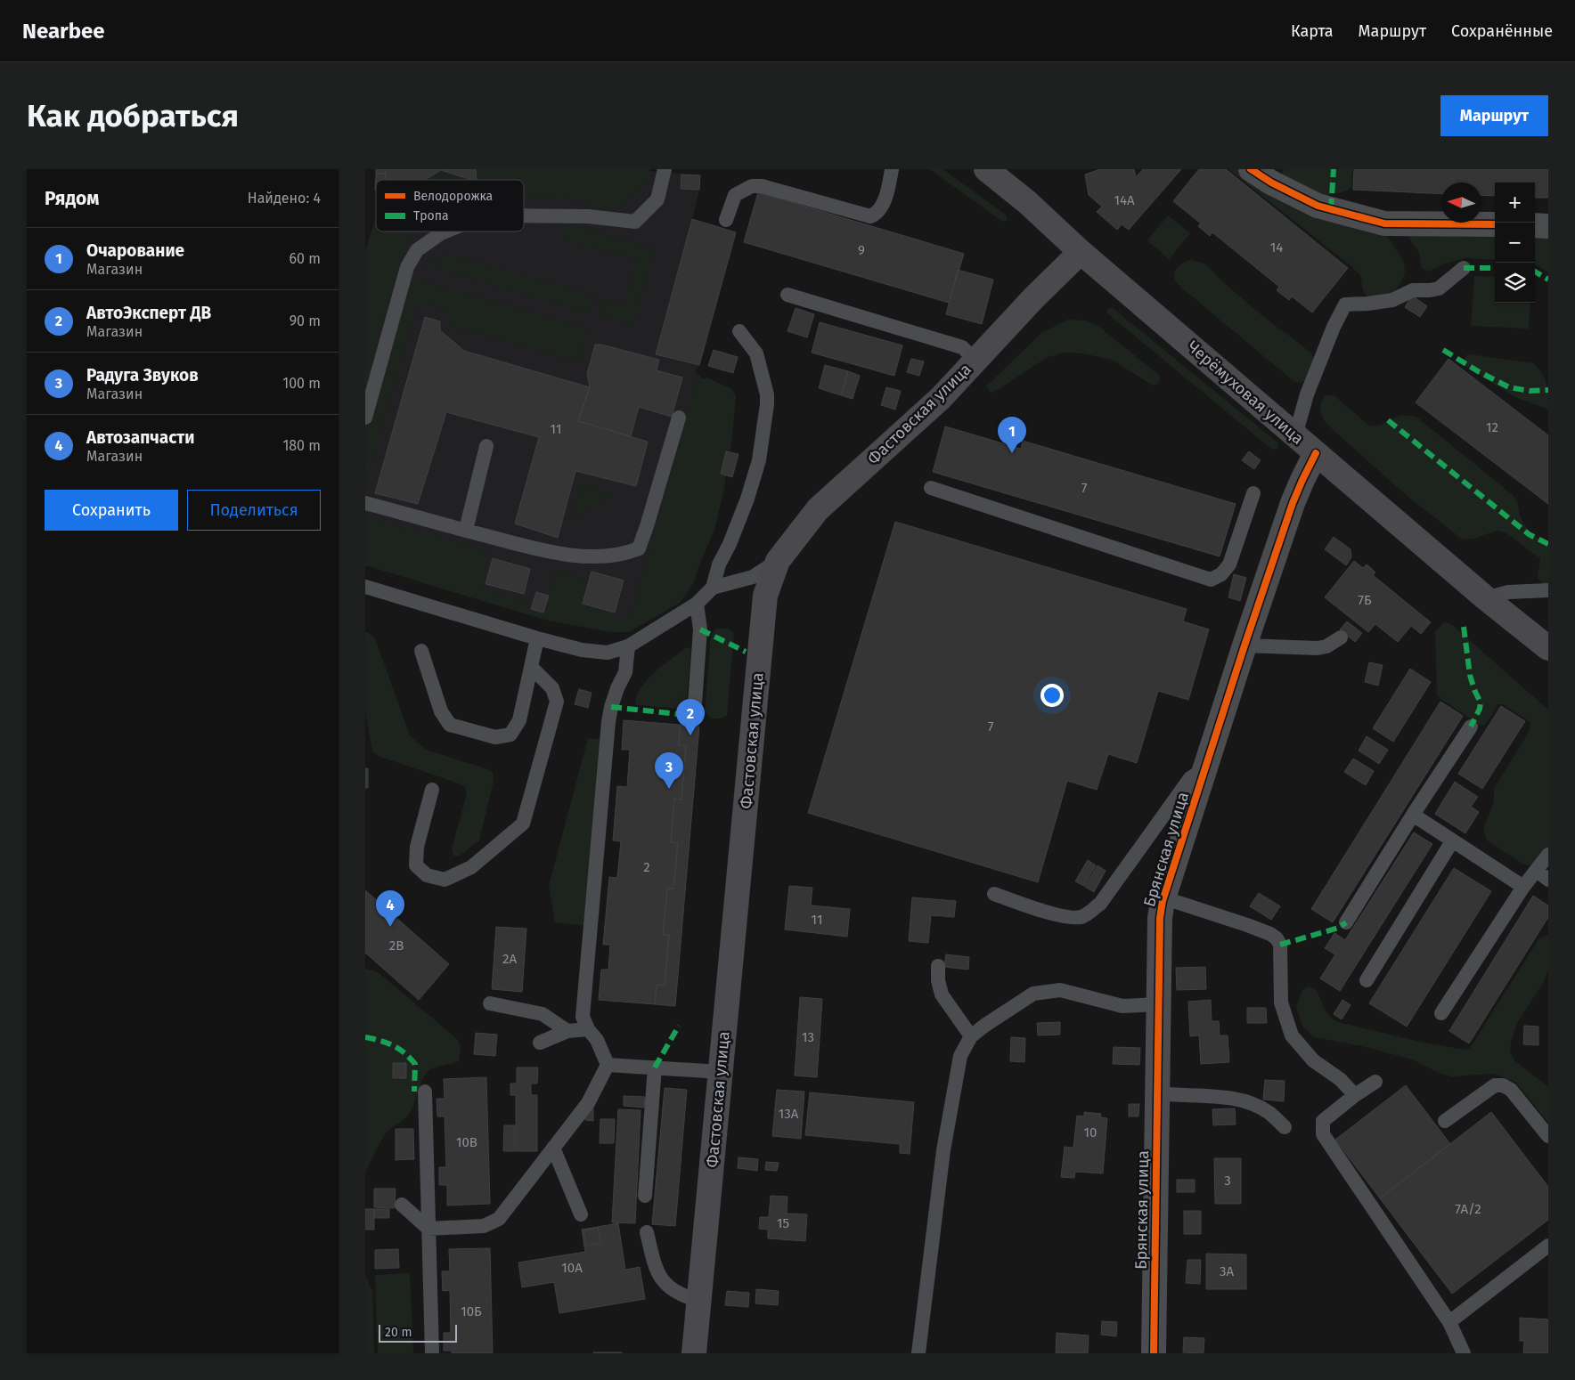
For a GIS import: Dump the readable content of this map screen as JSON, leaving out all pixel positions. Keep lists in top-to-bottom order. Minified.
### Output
{"streets":{"main road":["Черёмуховая улица","Фастовская улица"],"street":["Брянская улица"]},"crossings":[["Черёмуховая улица","Фастовская улица"],["Черёмуховая улица","Брянская улица"]],"house_numbers":["14А","14","9","12","11","7","7Б","7","2","11","2В","2А","13","13А","10","10В","3","7А/2","15","10А","3А","10Б"],"legend":["Велодорожка","Тропа"],"scale_bar":"20 m","north":"left","page":{"header":"Nearbee","nav":["Карта","Маршрут","Сохранённые"],"buttons":["Маршрут",["Сохранить","Поделиться"]],"title":"Как добраться","heading":["Рядом","Найдено: 4"],"map_buttons":["+","−"],"list":[{"mark":"1","name":"Очарование","note":"Магазин","value":"60 m"},{"mark":"2","name":"АвтоЭксперт ДВ","note":"Магазин","value":"90 m"},{"mark":"3","name":"Радуга Звуков","note":"Магазин","value":"100 m"},{"mark":"4","name":"Автозапчасти","note":"Магазин","value":"180 m"}],"pins":["1","2","3","4"],"scale":"20 m"}}
